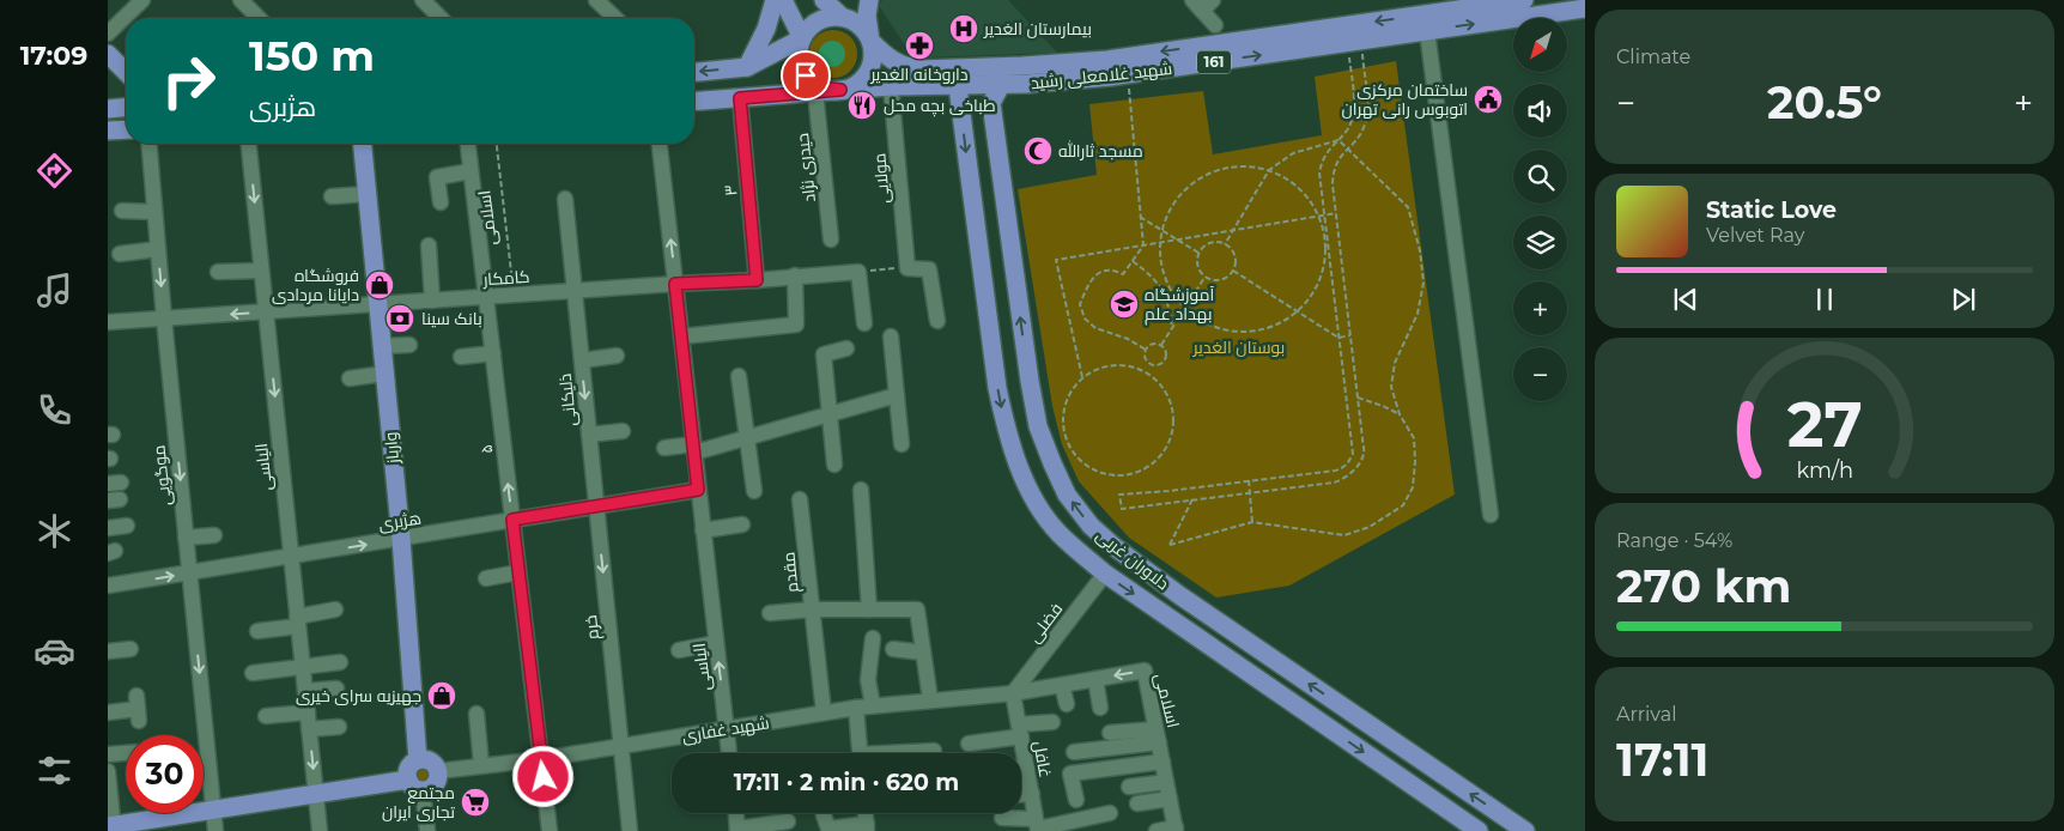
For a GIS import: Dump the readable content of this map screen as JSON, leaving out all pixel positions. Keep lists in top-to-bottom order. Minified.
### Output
{"streets":{"main road":["161","شهید غلامعلی رشید","وارباز","دلاوران غربی"],"street":["حیدری نژاد","مولایی","۳","اسلامی","کامکار","ذلیکانی","۵","الیاسی","موگویی","هژبری","مقدم","فضلی","خرم","شهید غفاری","غافل"]},"crossings":[["شهید غلامعلی رشید","حیدری نژاد"],["شهید غلامعلی رشید","مولایی"],["شهید غلامعلی رشید","۳"],["شهید غلامعلی رشید","دلاوران غربی"],["۳","کامکار"],["اسلامی","کامکار"],["اسلامی","فضلی"],["اسلامی","شهید غفاری"],["اسلامی","غافل"],["کامکار","ذلیکانی"],["کامکار","وارباز"],["کامکار","۵"],["کامکار","الیاسی"],["کامکار","موگویی"],["ذلیکانی","هژبری"],["ذلیکانی","خرم"],["وارباز","هژبری"],["وارباز","شهید غفاری"],["۵","هژبری"],["۵","شهید غفاری"],["الیاسی","هژبری"],["الیاسی","شهید غفاری"],["موگویی","هژبری"],["هژبری","خرم"],["دلاوران غربی","فضلی"],["فضلی","شهید غفاری"],["فضلی","غافل"],["خرم","شهید غفاری"],["شهید غفاری","غافل"]],"one_way":["موگویی","خرم"],"parks":["بوستان الغدیر"],"places":{"hospital":["بیمارستان الغدیر"],"pharmacy":["داروخانه الغدیر"],"public building":["ساختمان مرکزی اتوبوس رانی تهران"],"restaurant":["طباخی بچه محل"],"mosque":["مسجد ثارالله"],"shop":["فروشگاه دایانا مردادی","جهیزیه سرای خیری"],"school or university":["آموزشگاه بهداد علم"],"bank":["بانک سینا"],"supermarket":["مجتمع تجاری ایران"]},"north":"bottom left","page":{"tabs":"17:09","tile":["Climate",["Range · 54%","270 km"],["Arrival","17:11"]],"map_buttons":["+","−"],"turn":["150 m","هژبری"],"heat":["−","20.5°","+"],"song":["Static Love","Velvet Ray"],"limit":"30","trip":"17:11 · 2 min · 620 m","gauge":["27","km/h"]}}
